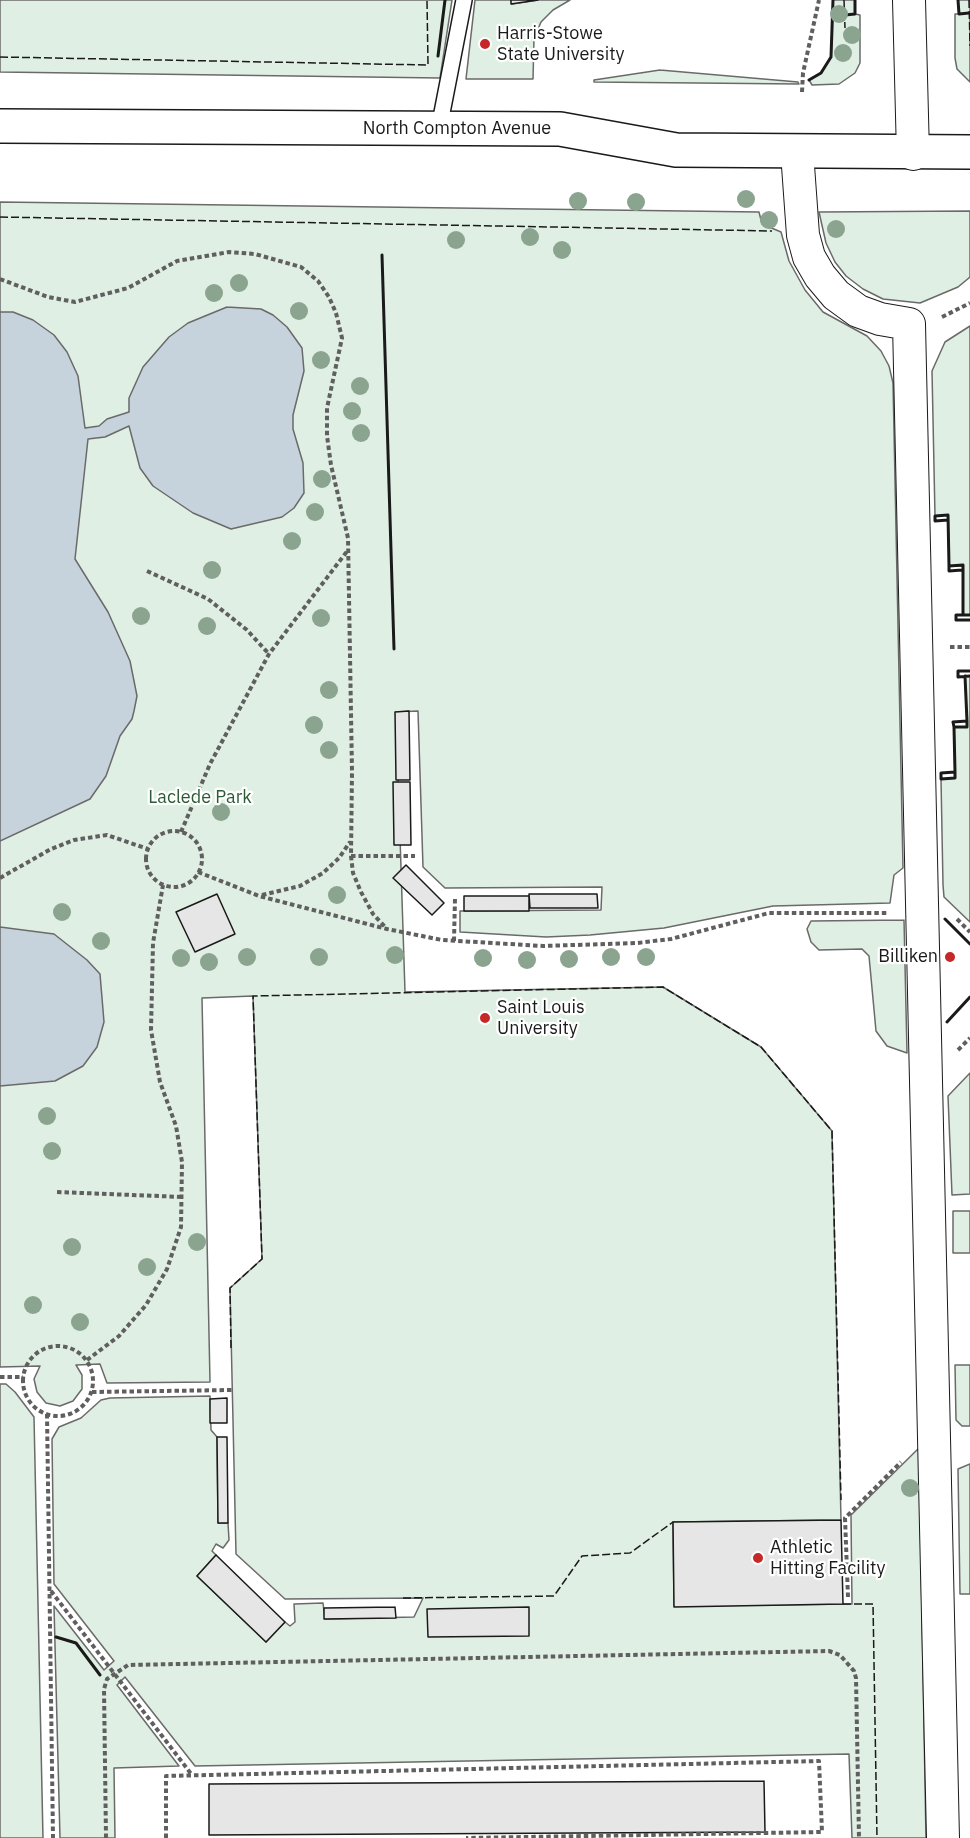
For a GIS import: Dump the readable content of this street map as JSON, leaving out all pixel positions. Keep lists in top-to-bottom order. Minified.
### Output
{"streets":{"main road":["North Compton Avenue"]},"parks":["Laclede Park"],"places":["Harris-Stowe State University","Billiken","Saint Louis University","Athletic Hitting Facility"]}
